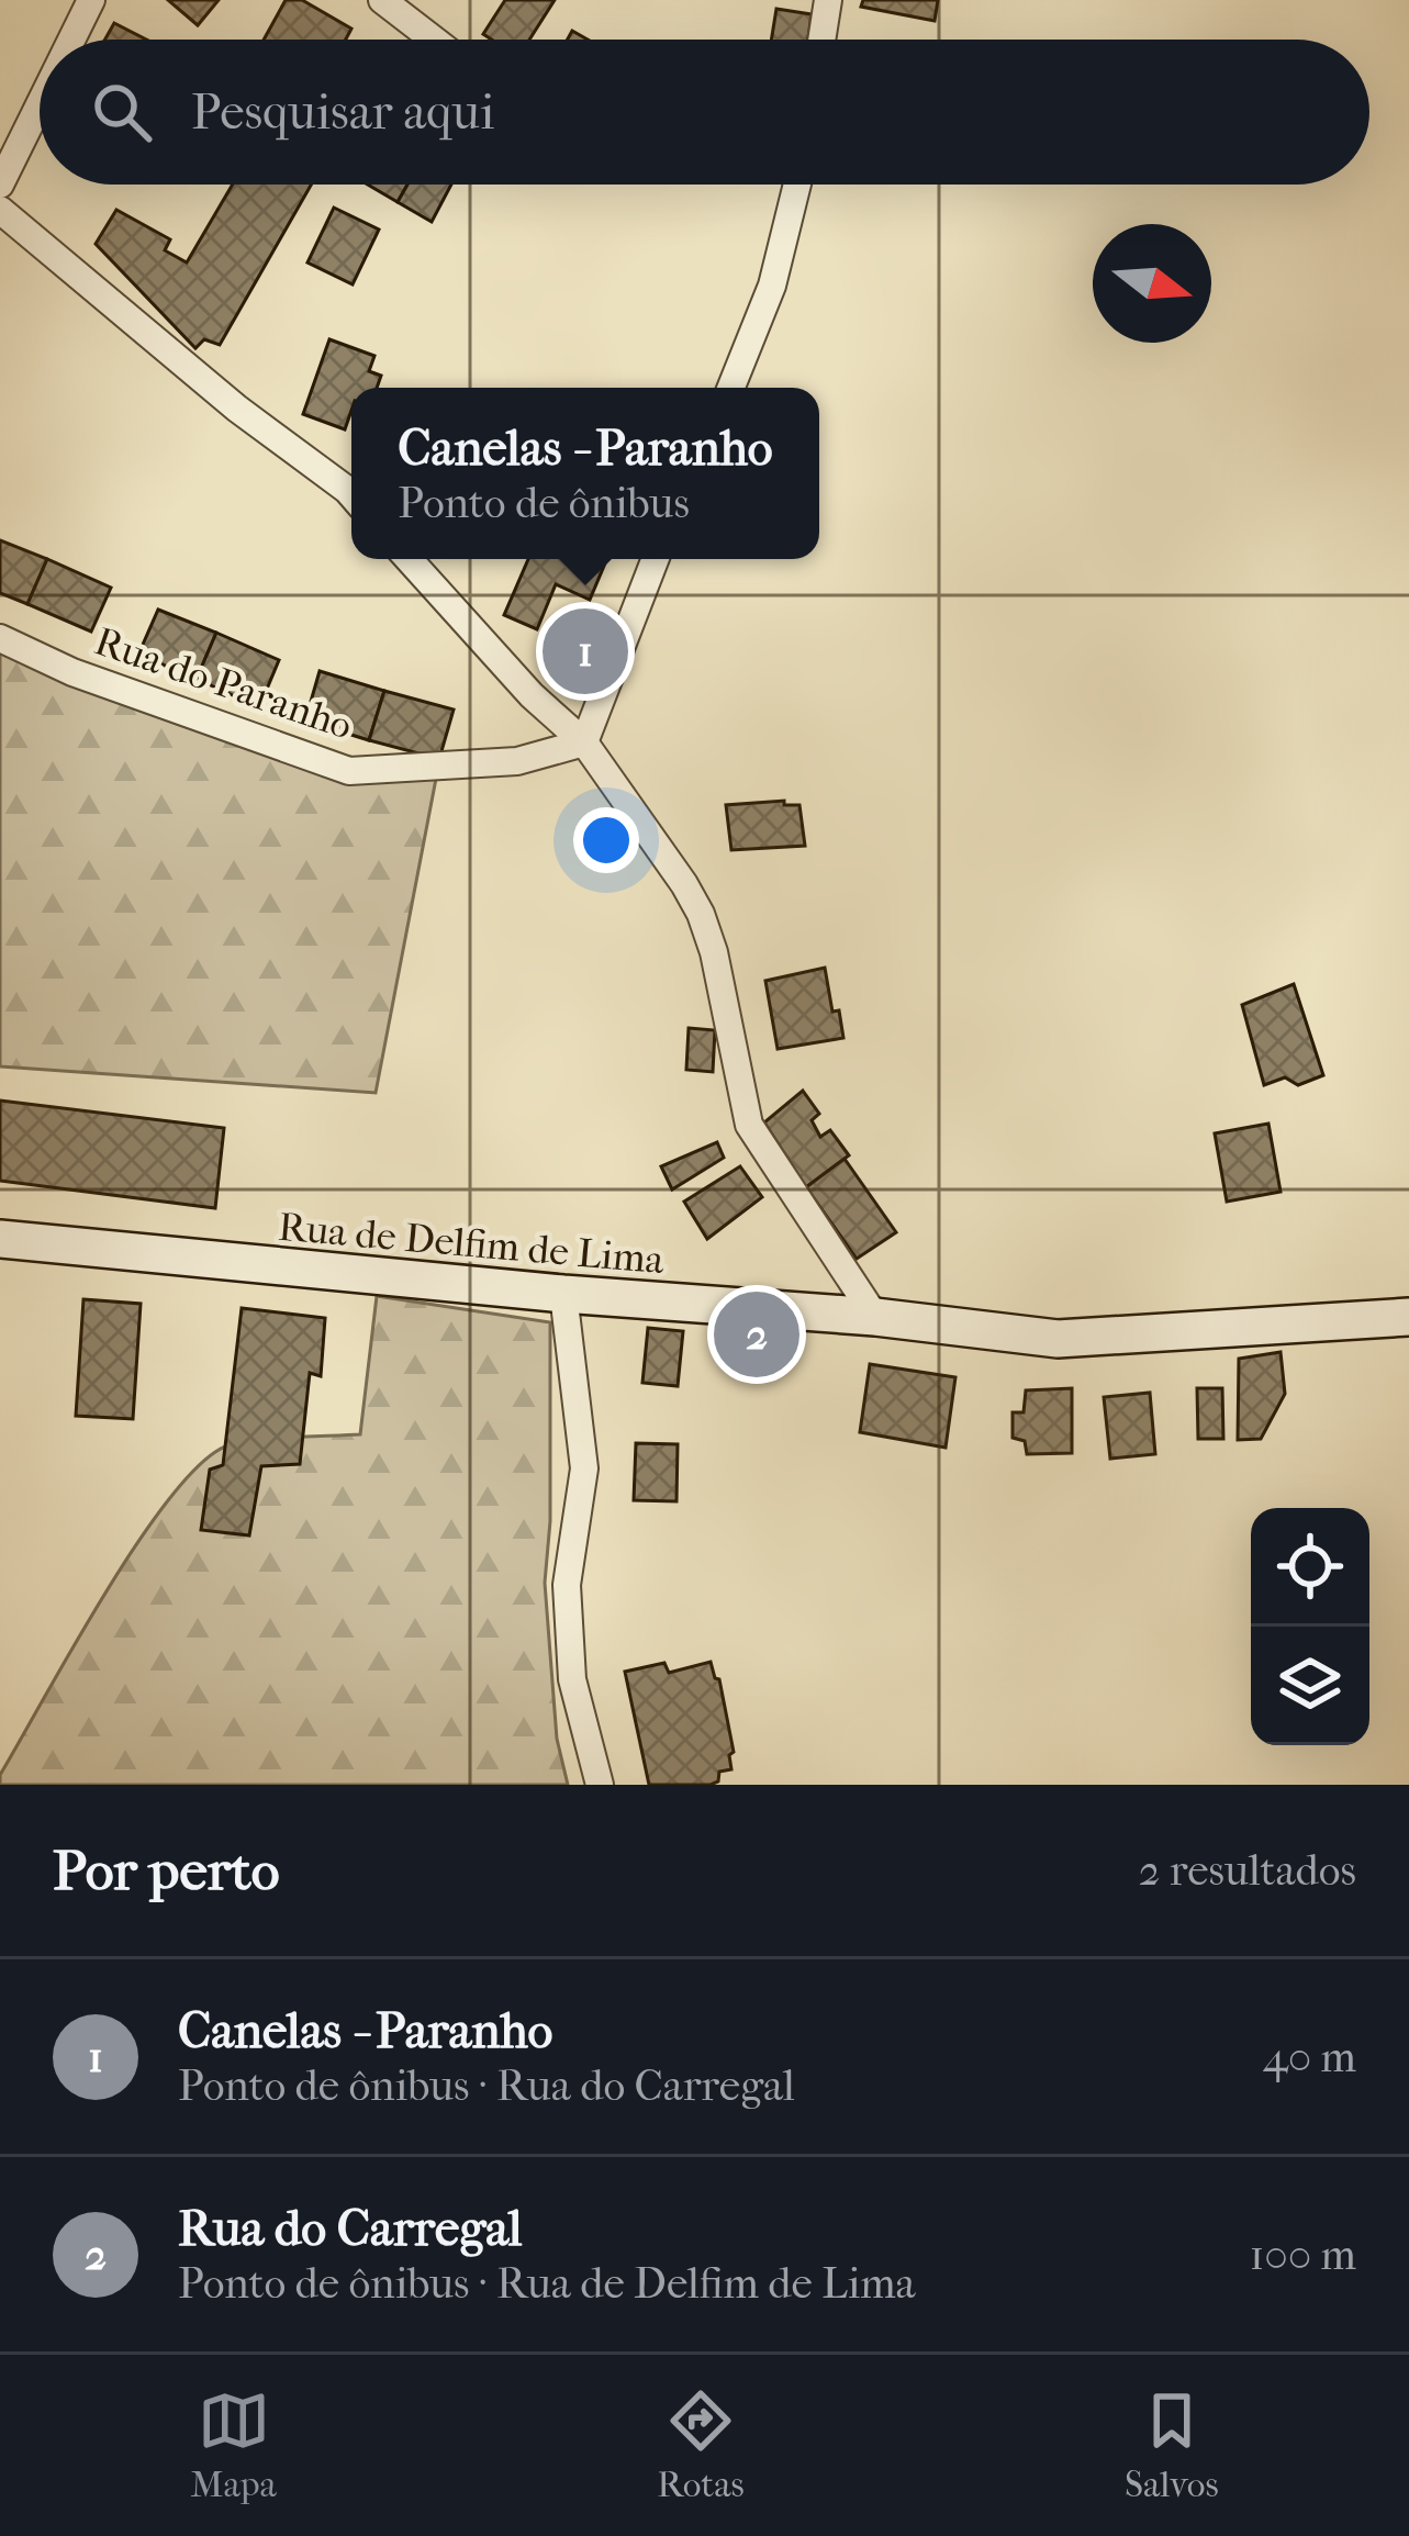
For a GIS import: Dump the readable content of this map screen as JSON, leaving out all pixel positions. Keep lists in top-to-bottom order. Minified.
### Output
{"streets":{"main road":["Rua de Delfim de Lima"],"street":["Rua do Paranho"]},"north":"right","page":{"search":"Pesquisar aqui","popup":["Canelas - Paranho","Ponto de ônibus"],"pins":["1","2"],"heading":["Por perto","2 resultados"],"list":[{"mark":"1","name":"Canelas - Paranho","note":"Ponto de ônibus · Rua do Carregal","value":"40 m"},{"mark":"2","name":"Rua do Carregal","note":"Ponto de ônibus · Rua de Delfim de Lima","value":"100 m"}],"nav":["Mapa","Rotas","Salvos"]}}
